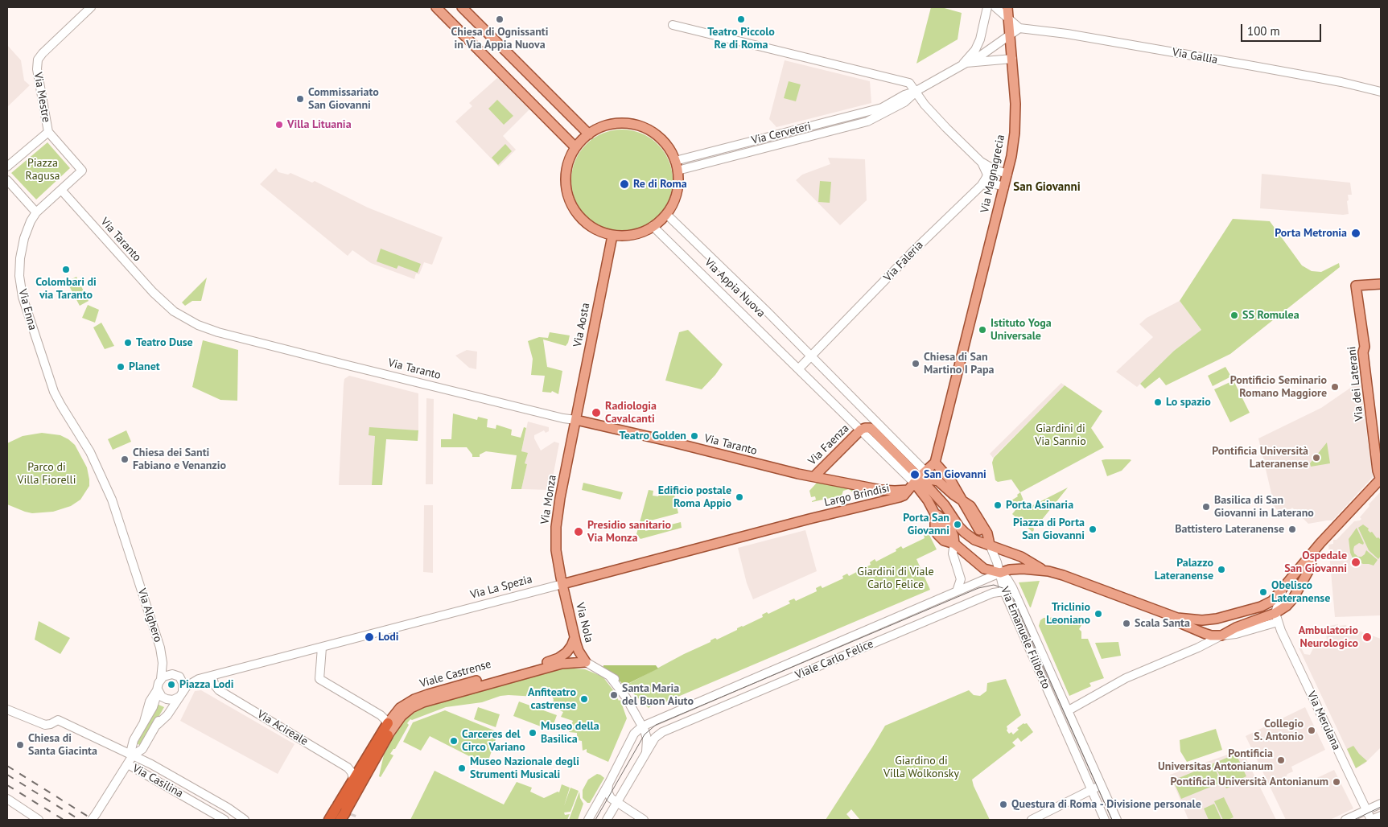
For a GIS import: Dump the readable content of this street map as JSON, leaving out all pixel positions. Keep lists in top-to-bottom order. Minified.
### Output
{"streets":{"highway":["Viale Castrense"],"main road":["Via Gallia","Via Mestre","Via Cerveteri","Via Magnagrecia","Via Taranto","Via Faleria","Via Appia Nuova","Via Enna","Via Aosta","Via dei Laterani","Via Faenza","Largo Brindisi","Via Monza","Via La Spezia","Via Alghero","Via Nola","Via Emanuele Filiberto","Viale Carlo Felice","Via Merulana","Via Acireale","Via Casilina"]},"crossings":[["Via Cerveteri","Via Appia Nuova"],["Via Cerveteri","Via Aosta"],["Via Taranto","Via Aosta"],["Via Taranto","Via Faenza"],["Via Taranto","Largo Brindisi"],["Via Taranto","Via Monza"],["Via Faleria","Via Appia Nuova"],["Via Appia Nuova","Via Aosta"],["Via Appia Nuova","Via Faenza"],["Via Appia Nuova","Largo Brindisi"],["Via Enna","Via Alghero"],["Via Aosta","Via Monza"],["Via Faenza","Largo Brindisi"],["Largo Brindisi","Via La Spezia"],["Via Monza","Via La Spezia"],["Via Monza","Via Nola"],["Via La Spezia","Via Alghero"],["Via La Spezia","Via Nola"],["Via La Spezia","Via Acireale"],["Via Nola","Viale Carlo Felice"],["Via Nola","Viale Castrense"],["Via Emanuele Filiberto","Viale Carlo Felice"],["Viale Castrense","Via Acireale"]],"districts":["San Giovanni"],"parks":["Piazza Ragusa","Giardini di Via Sannio","Parco di Villa Fiorelli","Giardini di Viale Carlo Felice","Giardino di Villa Wolkonsky"],"places":["Chiesa di Ognissanti in Via Appia Nuova","Teatro Piccolo Re di Roma","Commissariato San Giovanni","Villa Lituania","Re di Roma","Porta Metronia","Colombari di via Taranto","SS Romulea","Istituto Yoga Universale","Teatro Duse","Chiesa di San Martino I Papa","Planet","Pontificio Seminario Romano Maggiore","Lo spazio","Radiologia Cavalcanti","Teatro Golden","Pontificia Università Lateranense","Chiesa dei Santi Fabiano e Venanzio","San Giovanni","Edificio postale Roma Appio","Porta Asinaria","Basilica di San Giovanni in Laterano","Porta San Giovanni","Piazza di Porta San Giovanni","Battistero Lateranense","Presidio sanitario Via Monza","Ospedale San Giovanni","Palazzo Lateranense","Obelisco Lateranense","Triclinio Leoniano","Scala Santa","Lodi","Ambulatorio Neurologico","Piazza Lodi","Santa Maria del Buon Aiuto","Anfiteatro castrense","Collegio S. Antonio","Museo della Basilica","Carceres del Circo Variano","Chiesa di Santa Giacinta","Pontificia Universitas Antonianum","Museo Nazionale degli Strumenti Musicali","Pontificia Università Antonianum","Questura di Roma - Divisione personale"],"scale_bar":"100 m"}
